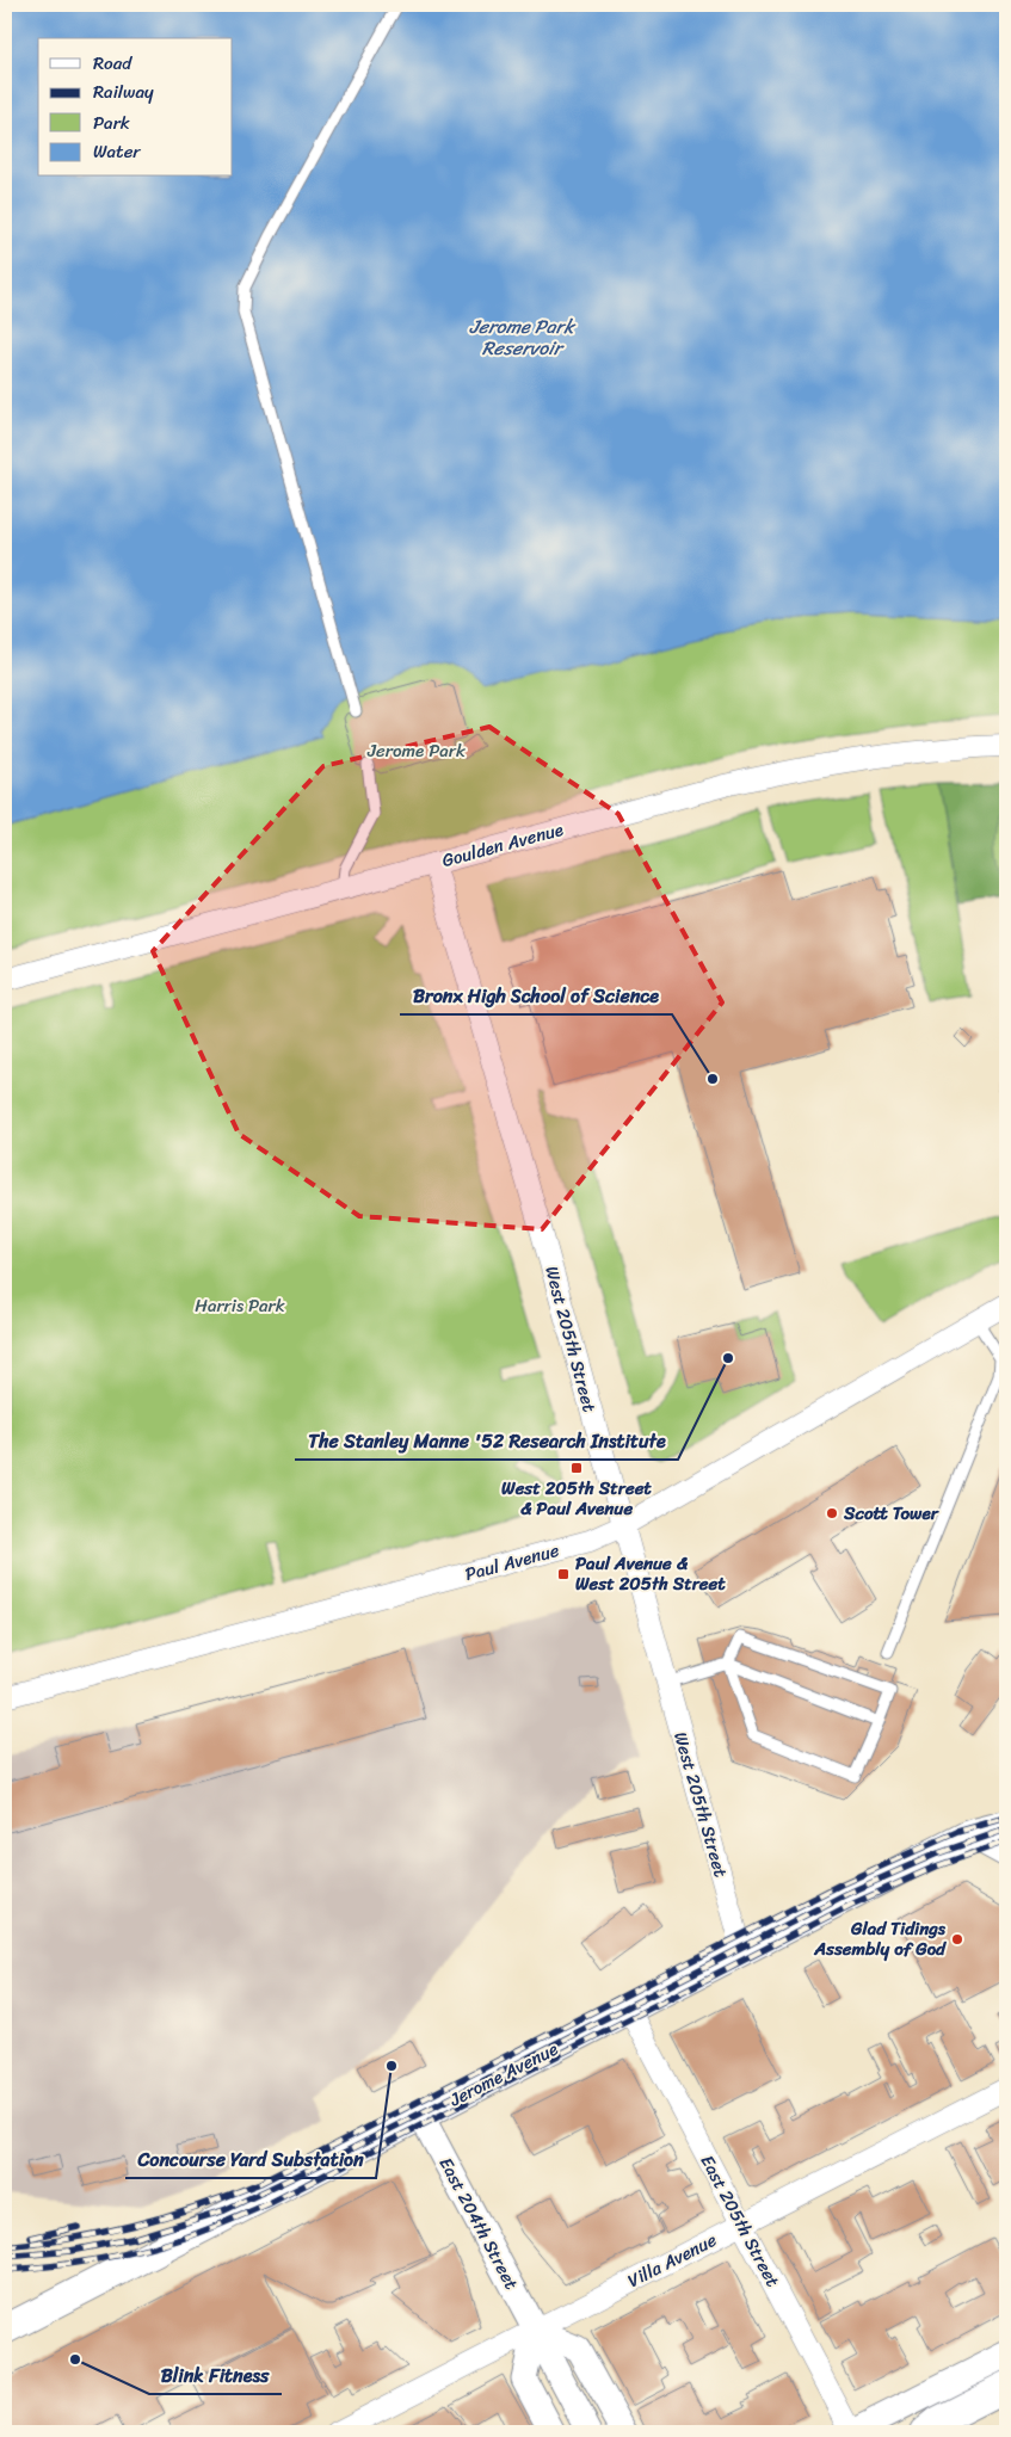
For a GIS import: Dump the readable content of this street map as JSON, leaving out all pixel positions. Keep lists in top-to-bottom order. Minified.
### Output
{"streets":{"main road":["Jerome Avenue"],"street":["Goulden Avenue","West 205th Street","Paul Avenue","East 205th Street","East 204th Street","Villa Avenue"]},"crossings":[["Goulden Avenue","West 205th Street"],["West 205th Street","Paul Avenue"],["West 205th Street","Jerome Avenue"],["Jerome Avenue","East 205th Street"],["Jerome Avenue","East 204th Street"],["East 205th Street","Villa Avenue"],["East 204th Street","Villa Avenue"]],"water":["Jerome Park Reservoir"],"parks":["Jerome Park","Harris Park"],"places":{"other":["Bronx High School of Science","The Stanley Manne '52 Research Institute","Scott Tower","Glad Tidings Assembly of God","Concourse Yard Substation","Blink Fitness"],"transit":["West 205th Street & Paul Avenue","Paul Avenue & West 205th Street"]},"legend":["Road","Railway","Park","Water"]}
